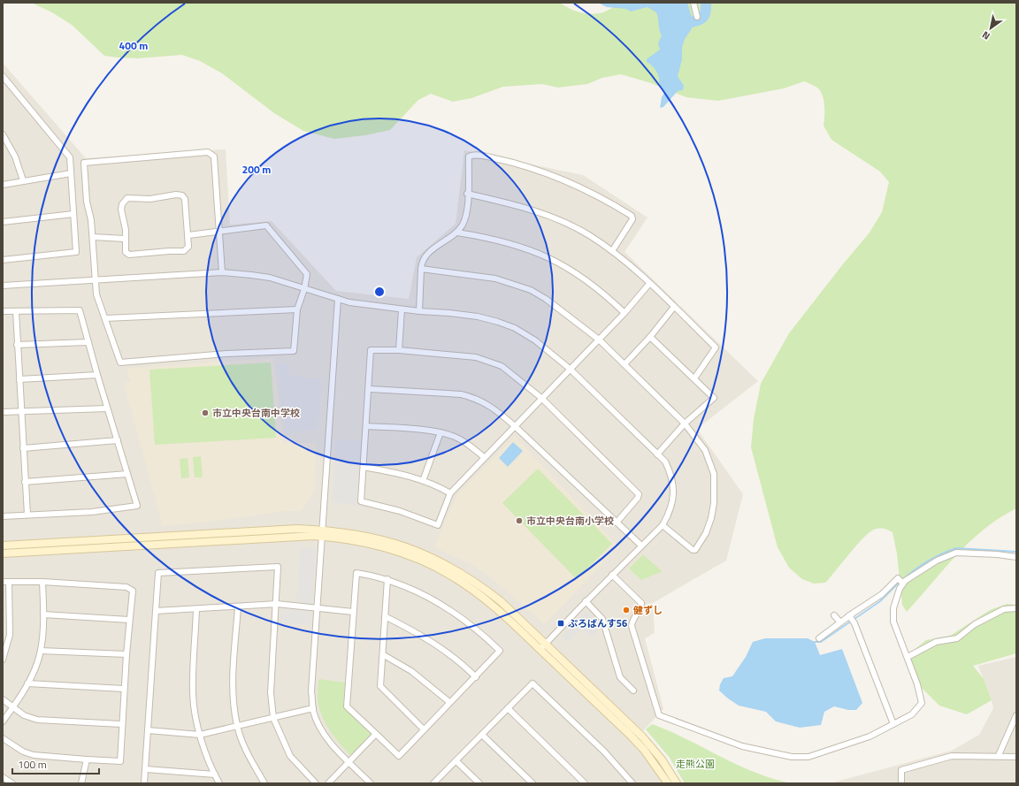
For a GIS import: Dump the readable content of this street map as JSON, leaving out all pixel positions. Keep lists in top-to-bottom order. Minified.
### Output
{"parks":["走熊公園"],"places":{"other":["市立中央台南中学校","市立中央台南小学校","健ずし"],"transit":["ぷろばんす56"]},"scale_bar":"100 m","north":"bottom left","rings":["400 m","200 m"]}
